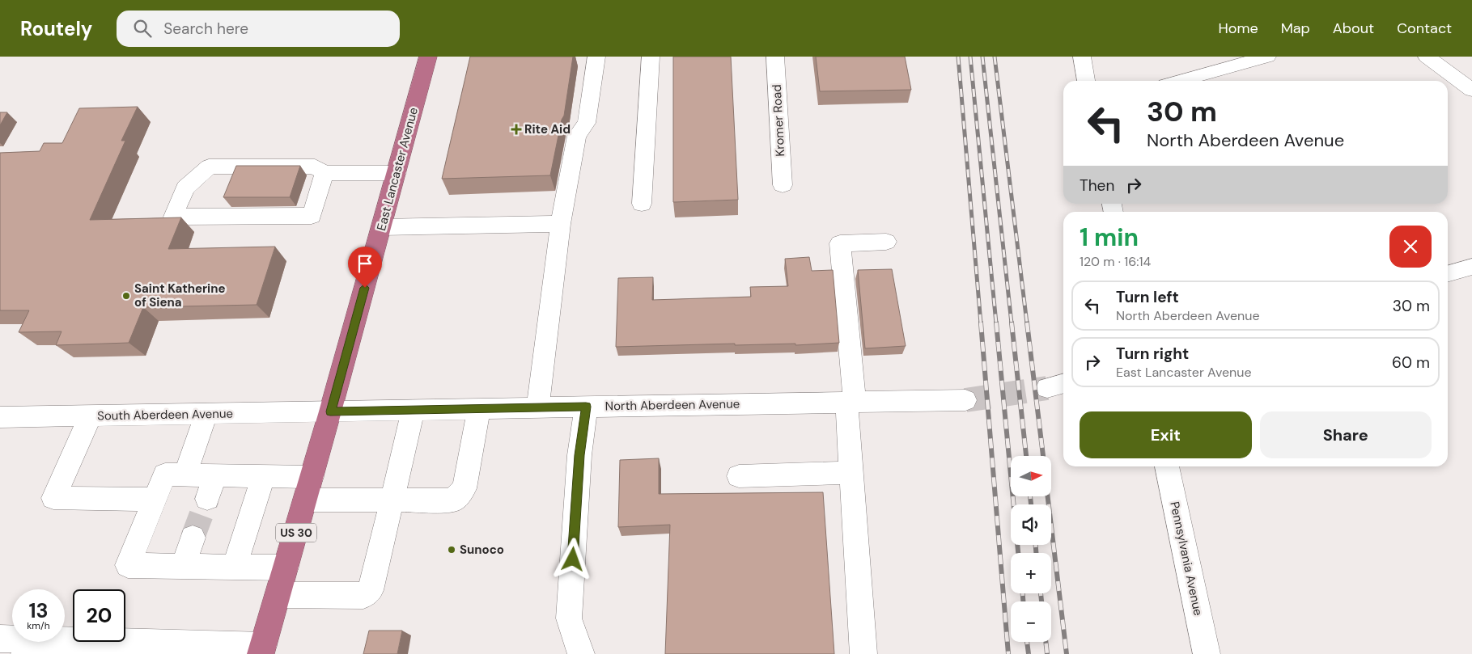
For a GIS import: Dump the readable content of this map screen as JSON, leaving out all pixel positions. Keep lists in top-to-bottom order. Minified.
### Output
{"streets":{"highway":["East Lancaster Avenue","US 30"],"street":["Kromer Road","North Aberdeen Avenue","South Aberdeen Avenue","Pennsylvania Avenue"]},"crossings":[["East Lancaster Avenue","North Aberdeen Avenue"],["East Lancaster Avenue","South Aberdeen Avenue"],["North Aberdeen Avenue","South Aberdeen Avenue"]],"places":{"health":["Rite Aid"],"other":["Saint Katherine of Siena","Sunoco"]},"north":"right","page":{"header":"Routely","search":"Search here","nav":["Home","Map","About","Contact"],"turn":["30 m","North Aberdeen Avenue"],"then":"Then","heading":["1 min","120 m · 16:14"],"list":[{"name":"Turn left","note":"North Aberdeen Avenue","value":"30 m"},{"name":"Turn right","note":"East Lancaster Avenue","value":"60 m"}],"buttons":["Exit","Share"],"map_buttons":["+","−"],"speed":"13 km/h","limit":"20"}}
